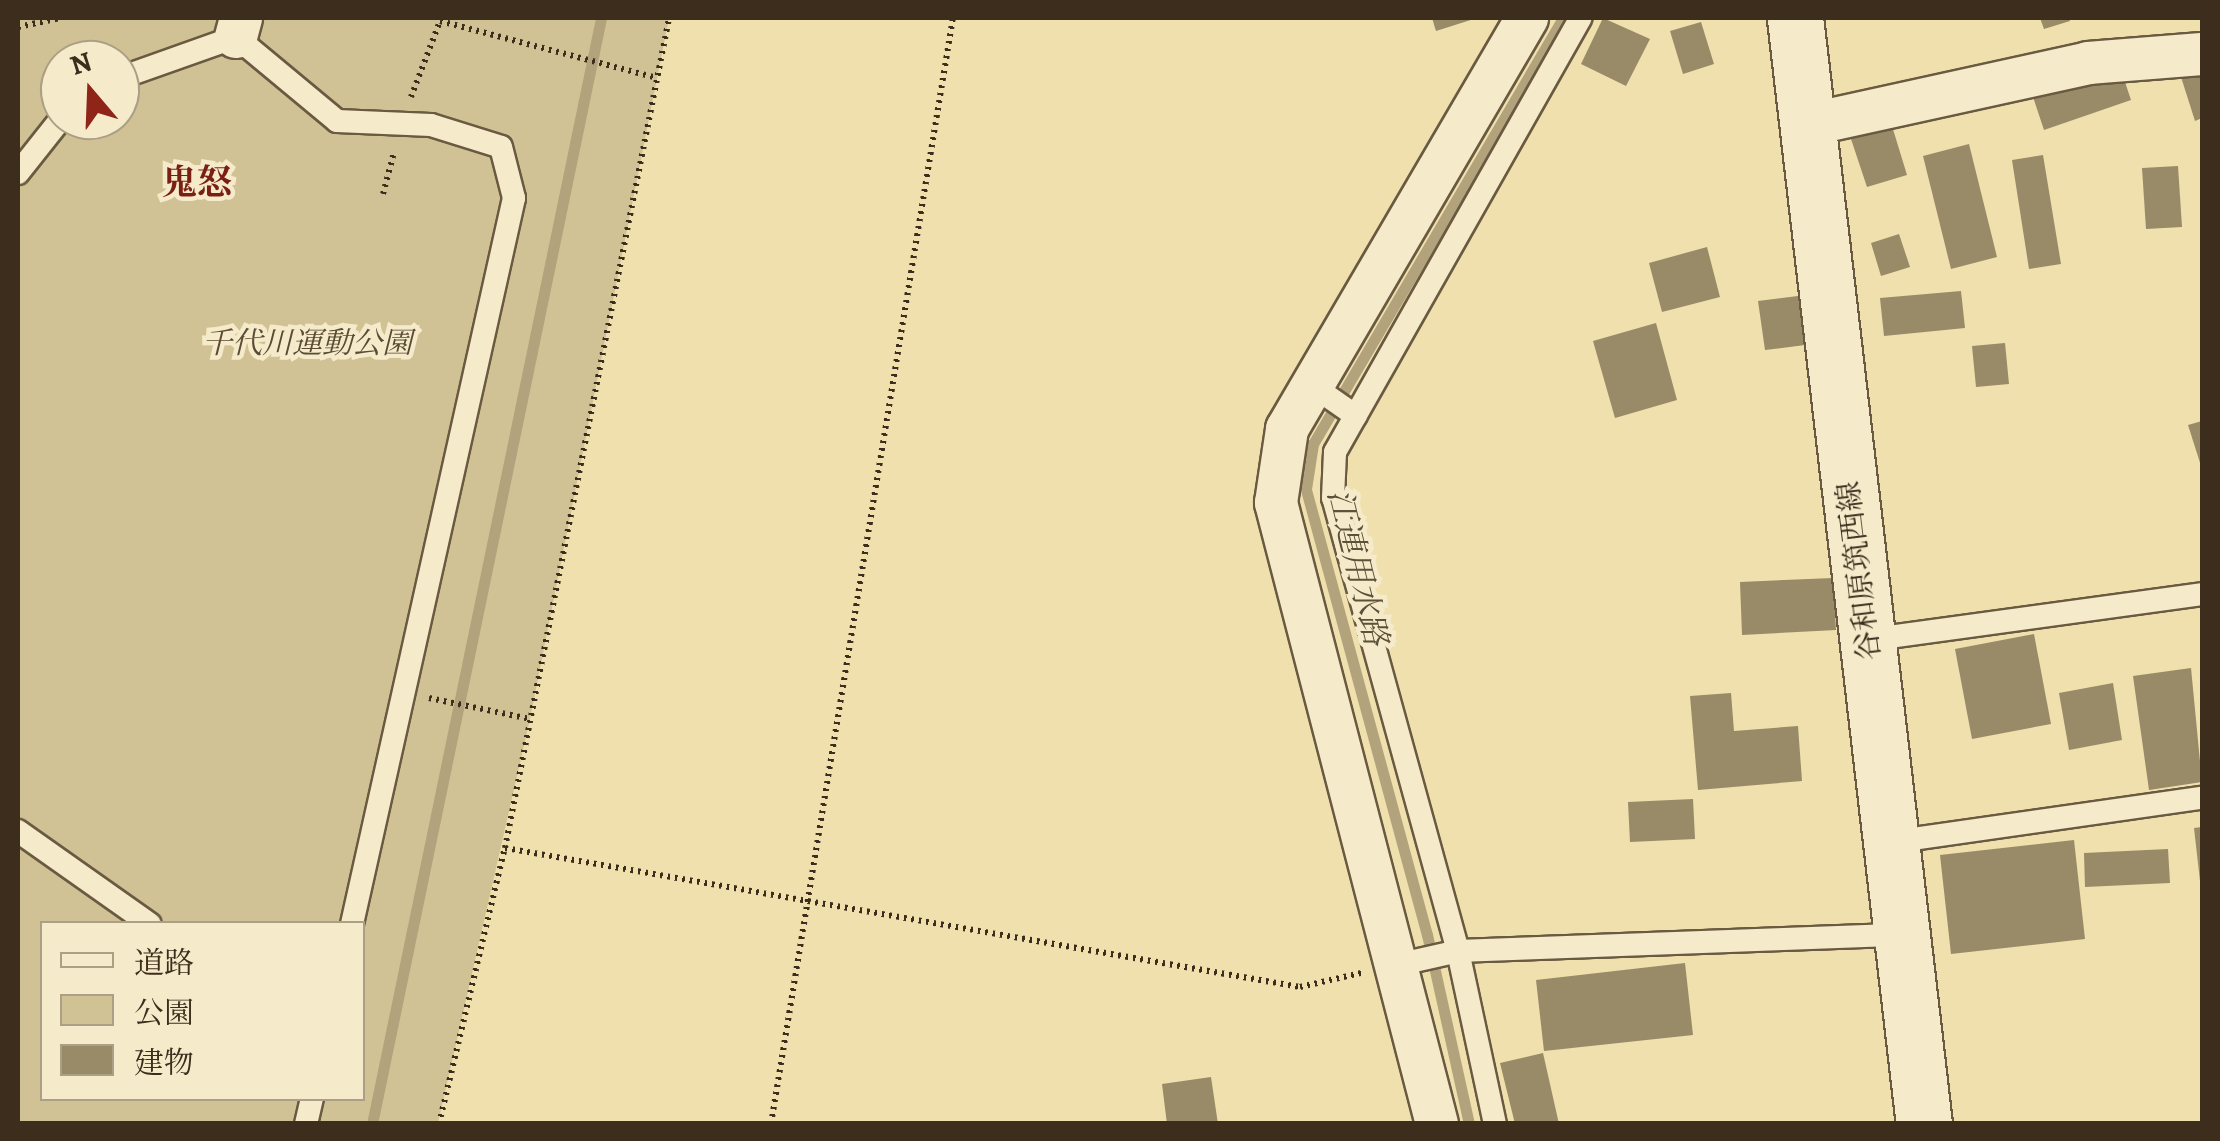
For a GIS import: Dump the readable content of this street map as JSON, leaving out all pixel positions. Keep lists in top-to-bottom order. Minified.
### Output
{"streets":{"main road":["谷和原筑西線"]},"districts":["鬼怒"],"water":["江連用水路"],"parks":["千代川運動公園"],"legend":["道路","公園","建物"],"north":"top"}
